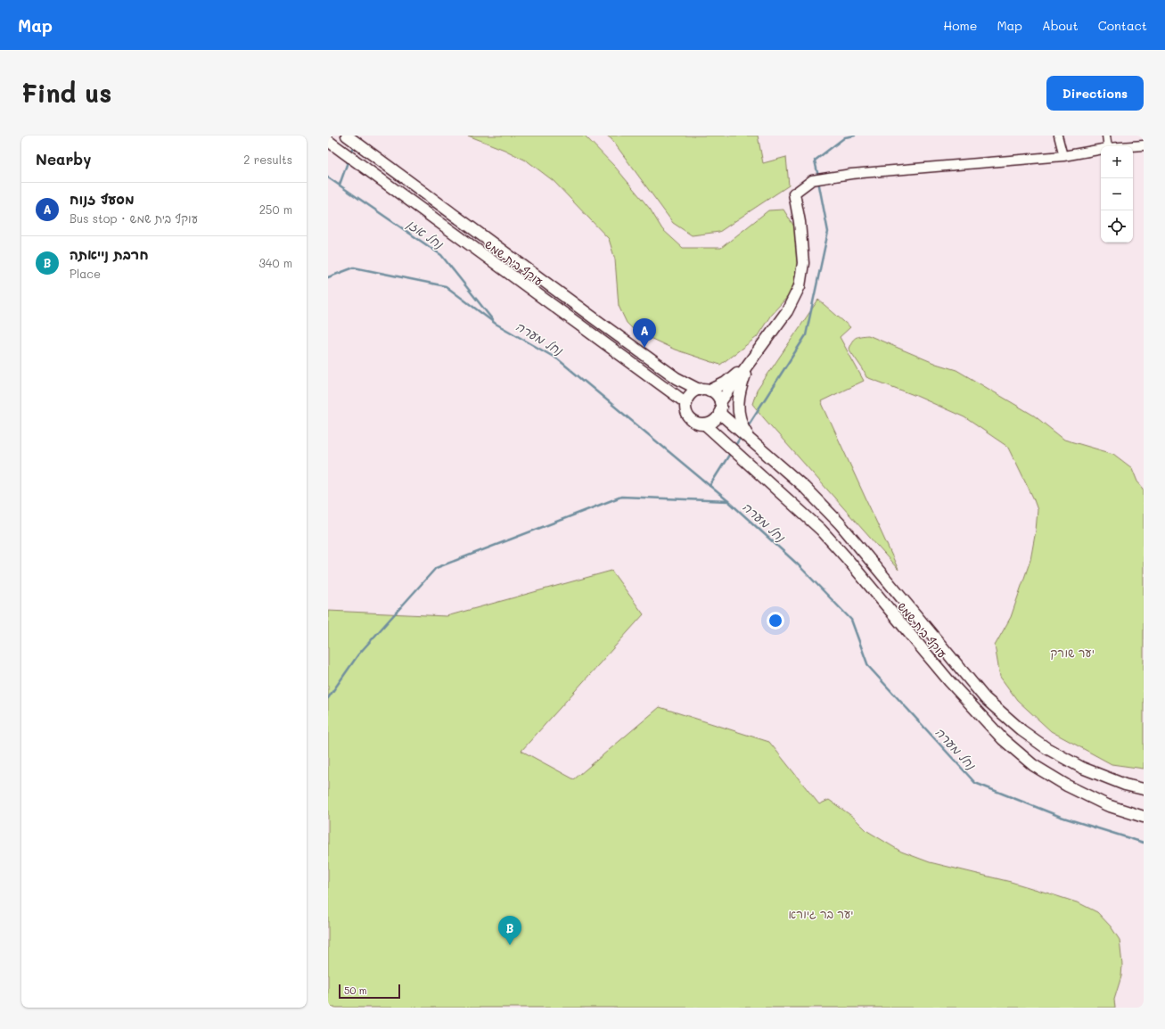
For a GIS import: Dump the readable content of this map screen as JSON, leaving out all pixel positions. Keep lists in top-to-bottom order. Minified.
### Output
{"streets":{"main road":["עוקף בית שמש"]},"water":["נחל אזן","נחל מערה"],"parks":["יער שורק","יער בר גיורא"],"scale_bar":"50 m","page":{"header":"Map","nav":["Home","Map","About","Contact"],"buttons":"Directions","title":"Find us","heading":["Nearby","2 results"],"map_buttons":["+","−"],"list":[{"mark":"A","name":"מסעף זנוח","note":"Bus stop · עוקף בית שמש","value":"250 m"},{"mark":"B","name":"חרבת נייאתה","note":"Place","value":"340 m"}],"pins":["A","B"],"scale":"50 m"}}
